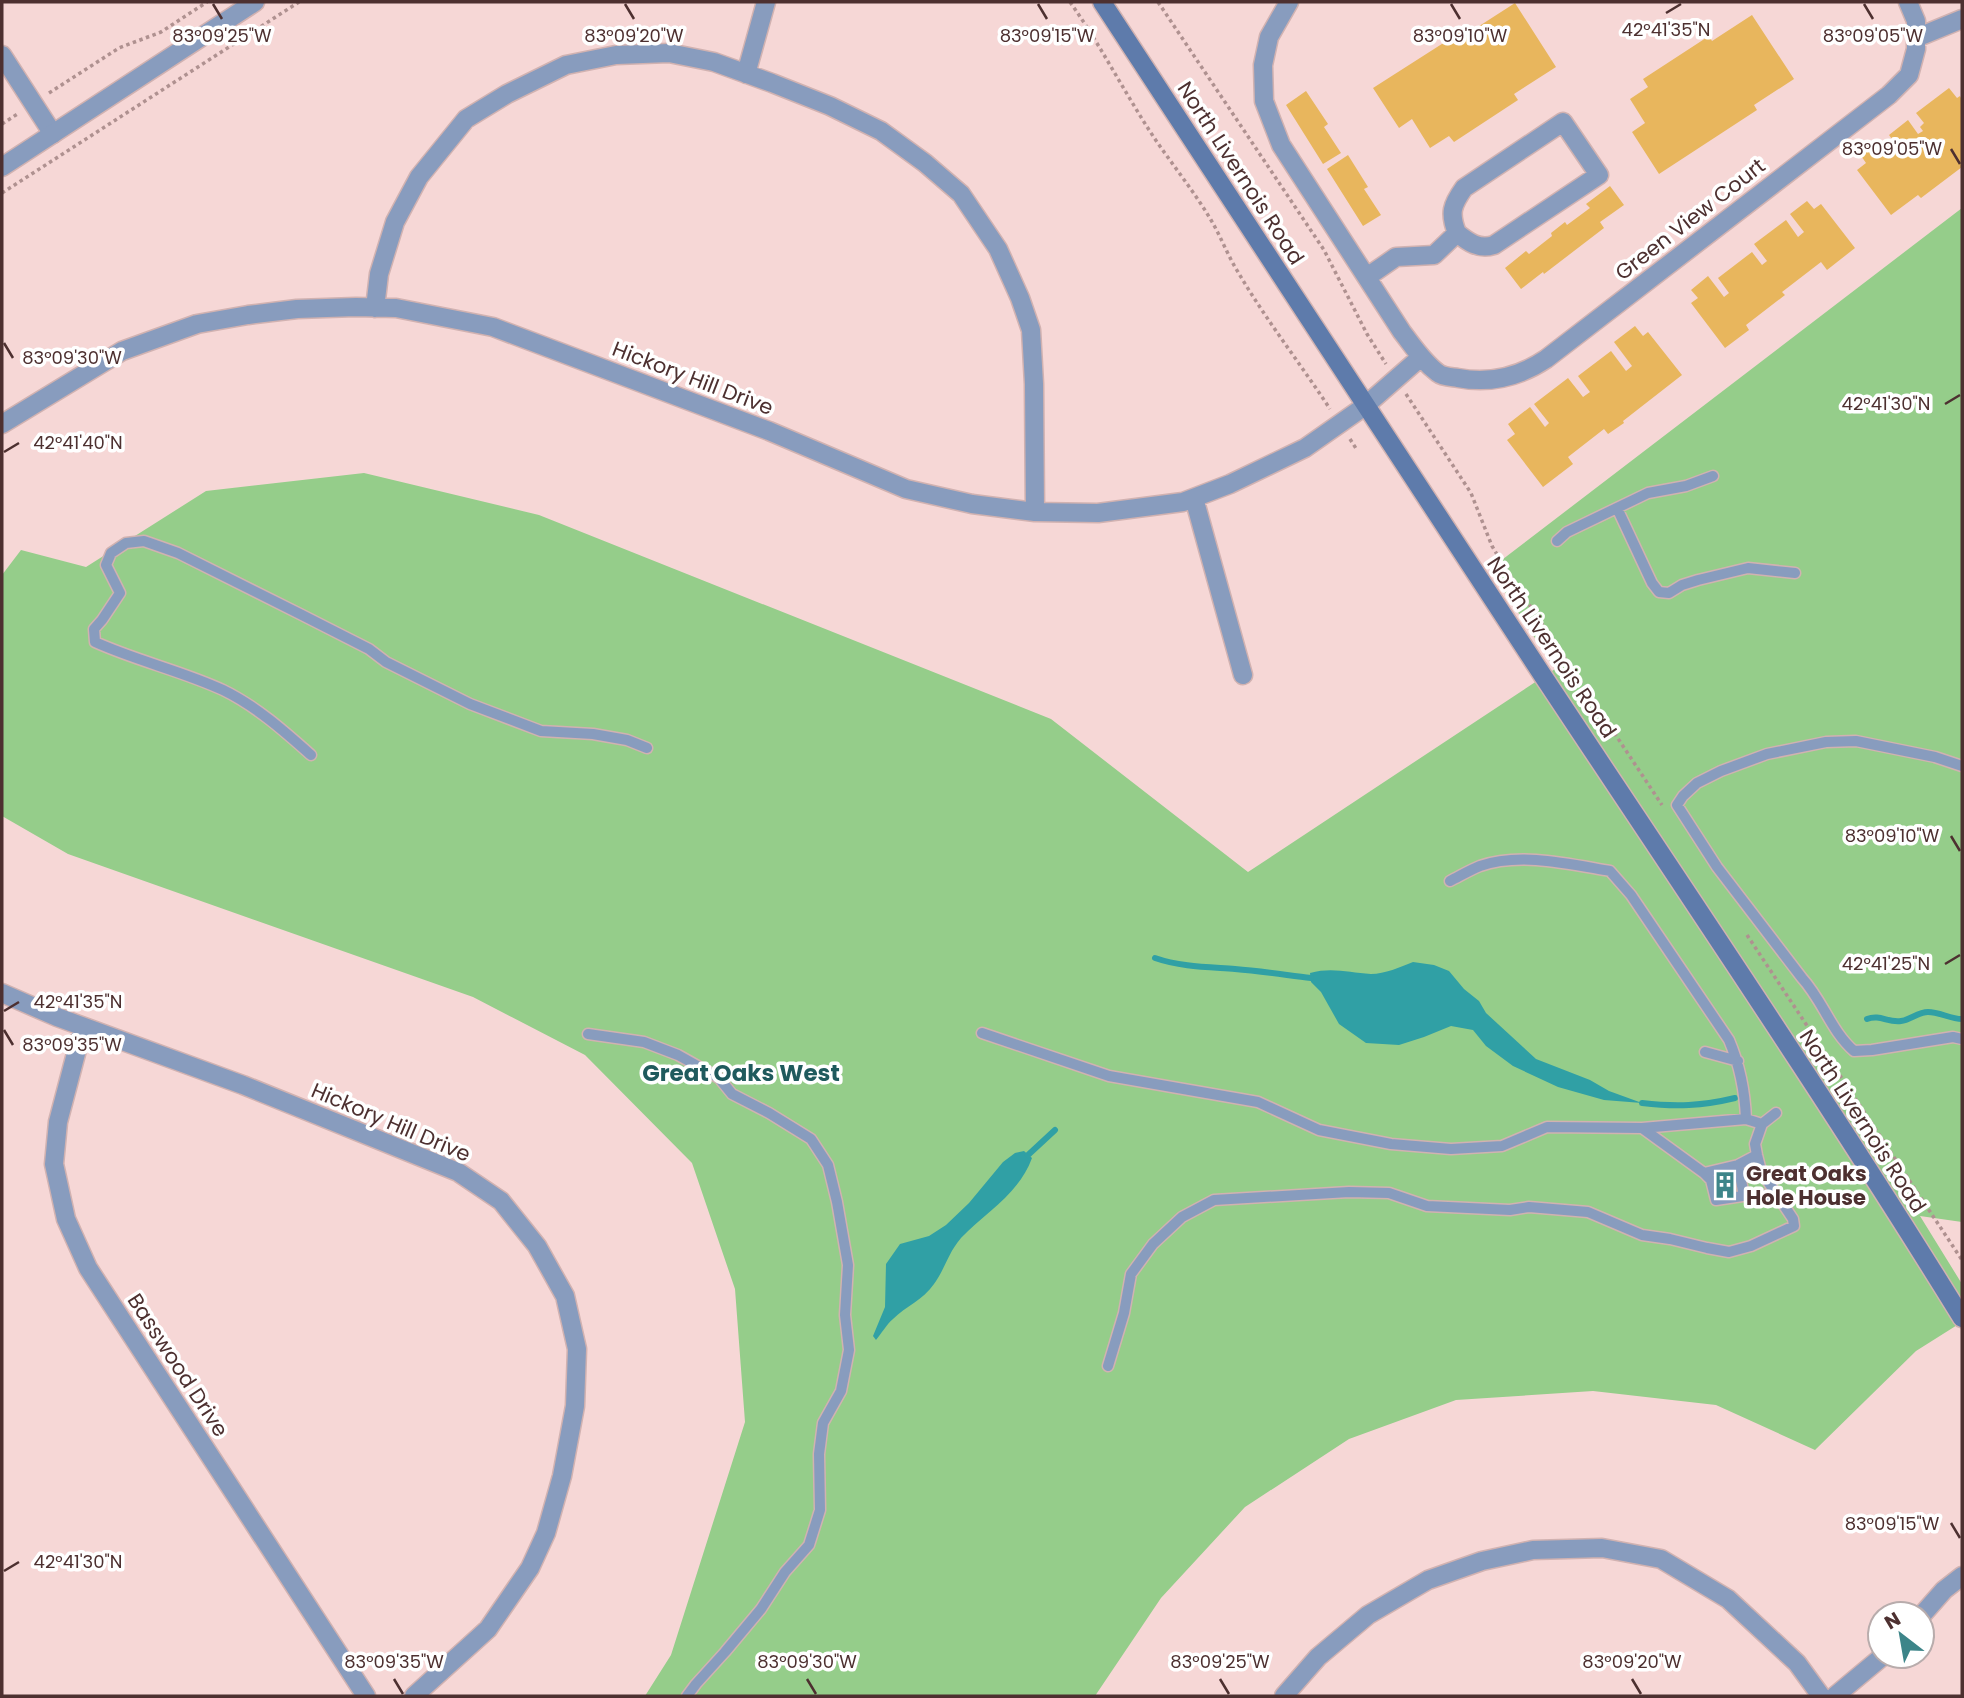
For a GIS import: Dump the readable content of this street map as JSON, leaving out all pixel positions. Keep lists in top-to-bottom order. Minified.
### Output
{"streets":{"main road":["North Livernois Road"],"street":["Green View Court","Hickory Hill Drive","Basswood Drive"]},"crossings":[["North Livernois Road","Hickory Hill Drive"],["Hickory Hill Drive","Basswood Drive"]],"districts":["Great Oaks West"],"places":{"building":["Great Oaks Hole House"]},"north":"top left","coordinates":["42°41'35\"N","83°09'05\"W","83°09'25\"W","83°09'20\"W","83°09'15\"W","83°09'10\"W","83°09'30\"W","42°41'30\"N","42°41'40\"N","42°41'25\"N","83°09'35\"W"]}
